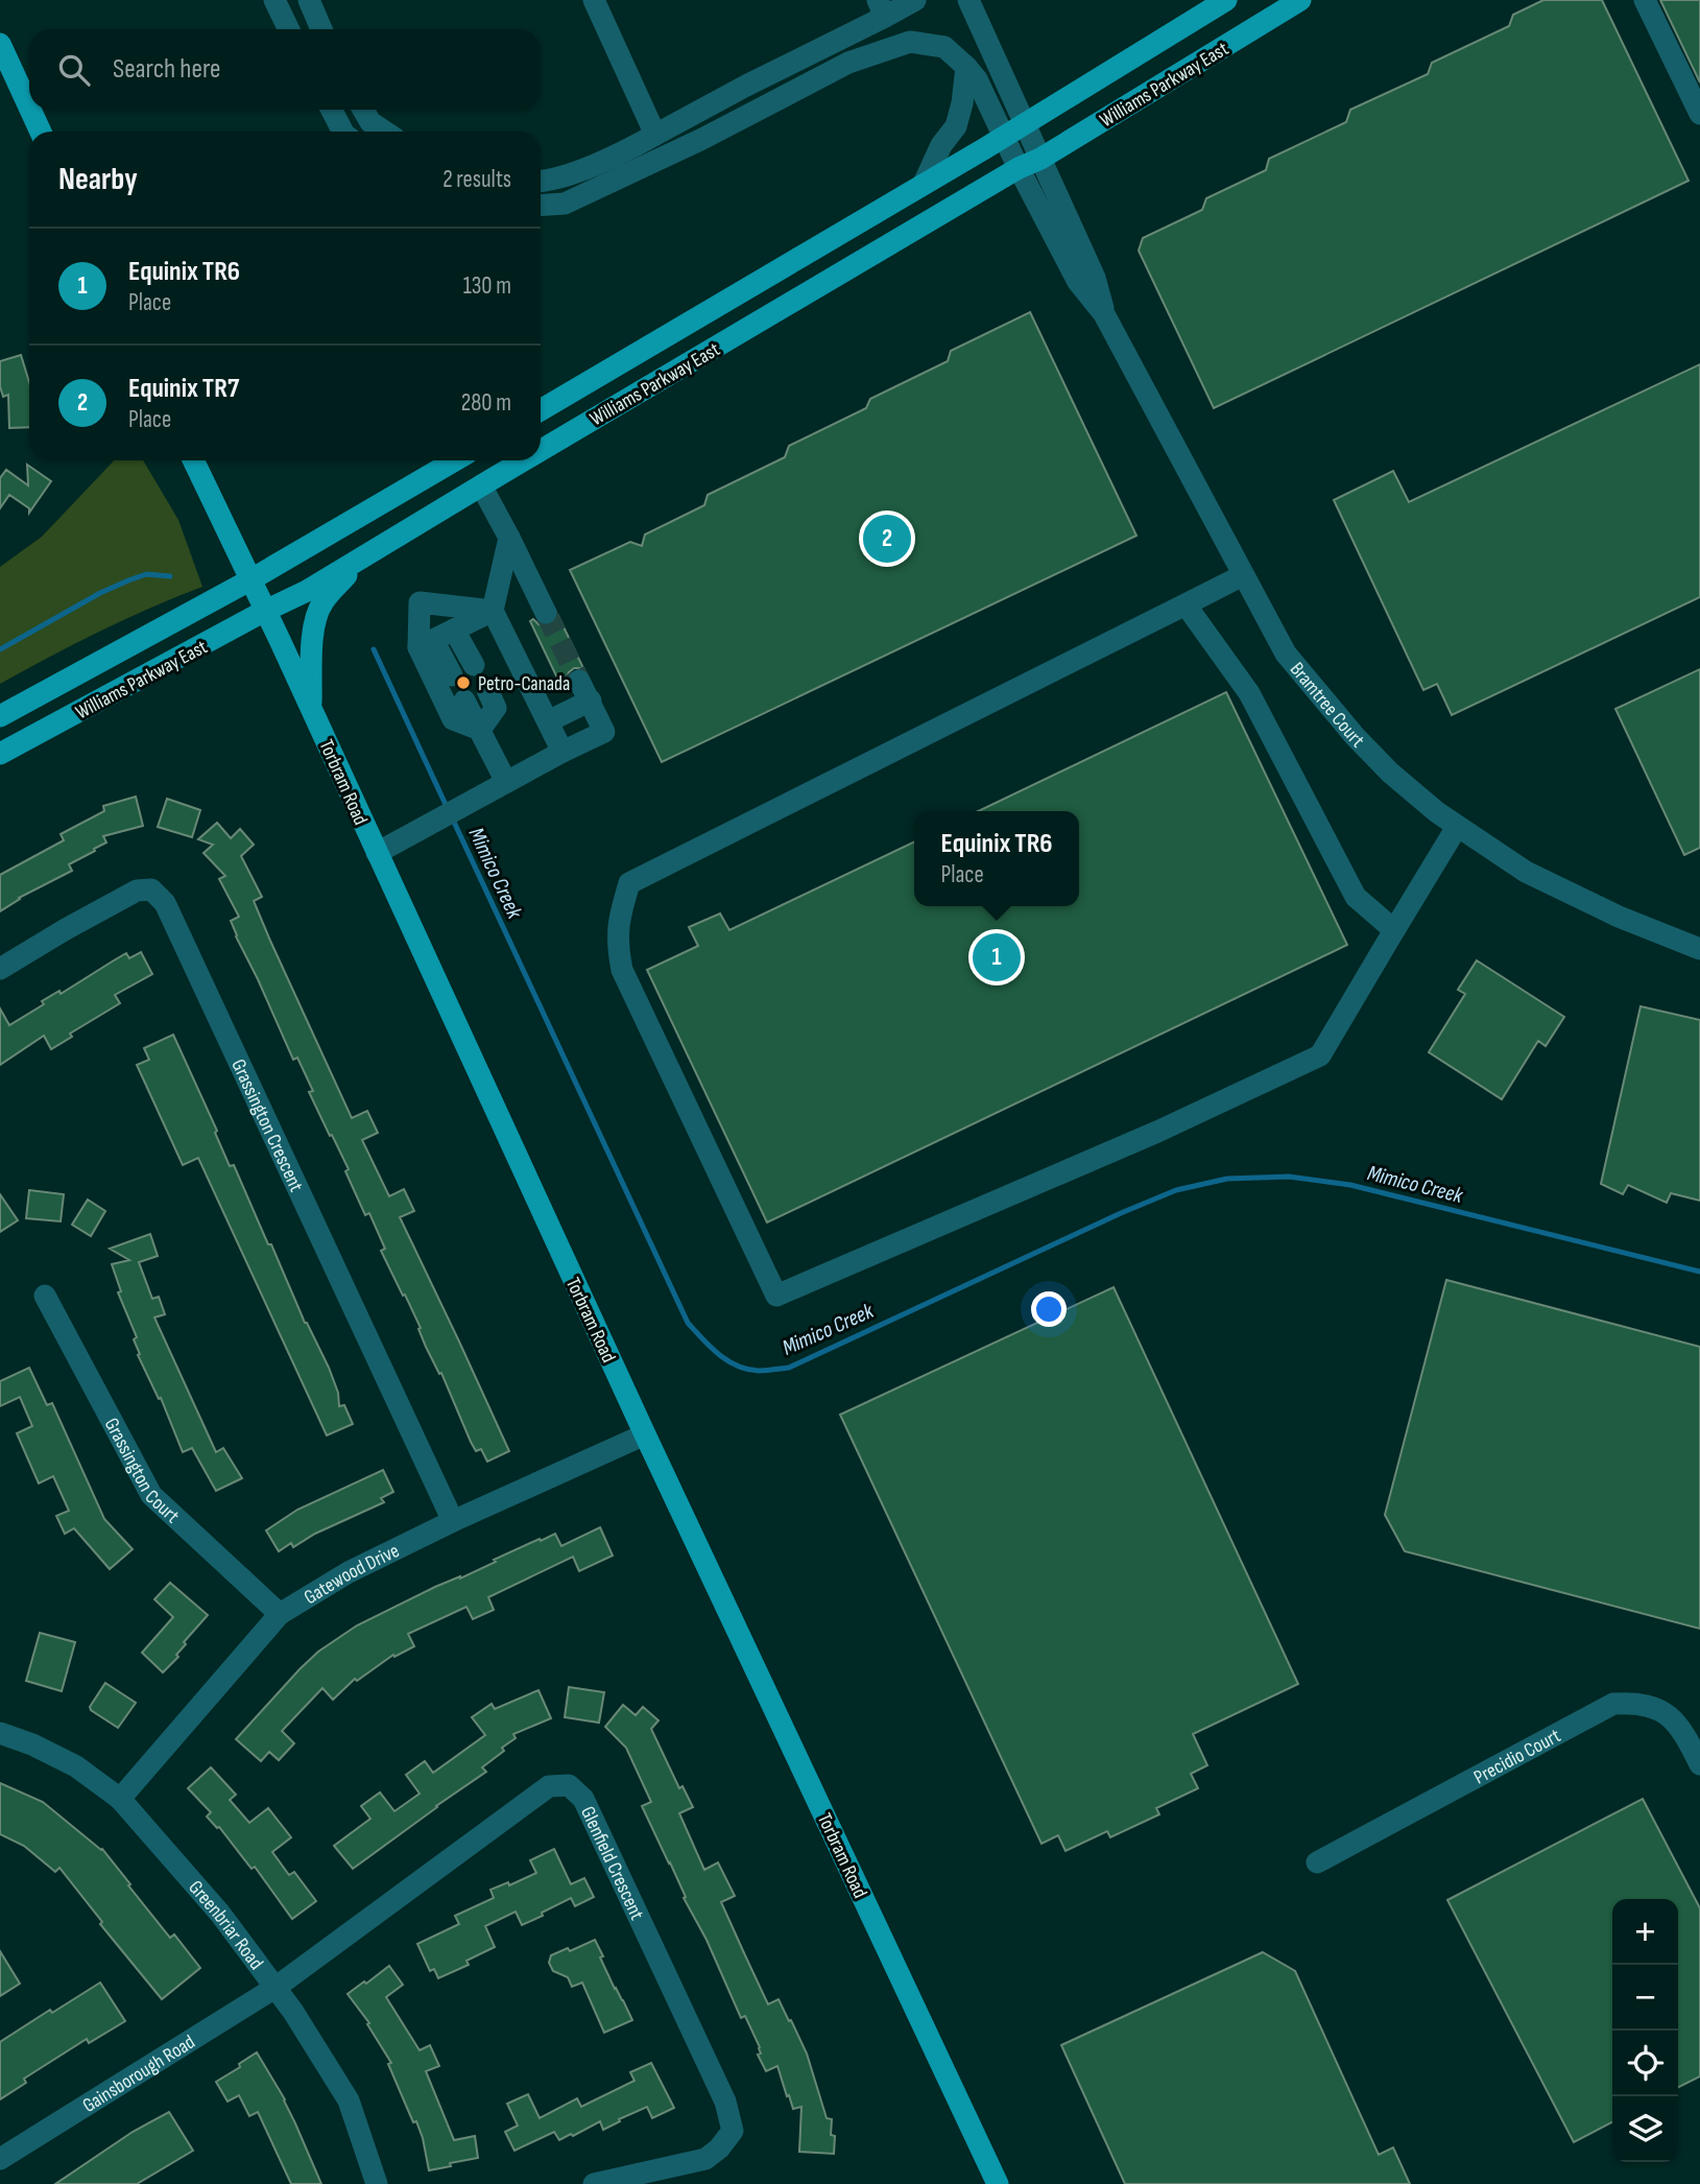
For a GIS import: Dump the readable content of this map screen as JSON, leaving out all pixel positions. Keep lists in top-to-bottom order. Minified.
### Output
{"streets":{"main road":["Williams Parkway East","Torbram Road"],"street":["Bramtree Court","Grassington Crescent","Grassington Court","Gatewood Drive","Precidio Court","Glenfield Crescent","Greenbriar Road","Gainsborough Road"]},"crossings":[["Williams Parkway East","Bramtree Court"],["Williams Parkway East","Torbram Road"],["Torbram Road","Gatewood Drive"],["Grassington Crescent","Gatewood Drive"],["Grassington Court","Gatewood Drive"],["Gatewood Drive","Greenbriar Road"],["Glenfield Crescent","Greenbriar Road"],["Glenfield Crescent","Gainsborough Road"],["Greenbriar Road","Gainsborough Road"]],"water":["Mimico Creek"],"places":["Petro-Canada"],"page":{"search":"Search here","heading":["Nearby","2 results"],"list":[{"mark":"1","name":"Equinix TR6","note":"Place","value":"130 m"},{"mark":"2","name":"Equinix TR7","note":"Place","value":"280 m"}],"pins":["2","1"],"popup":["Equinix TR6","Place"],"map_buttons":["+","−"]}}
